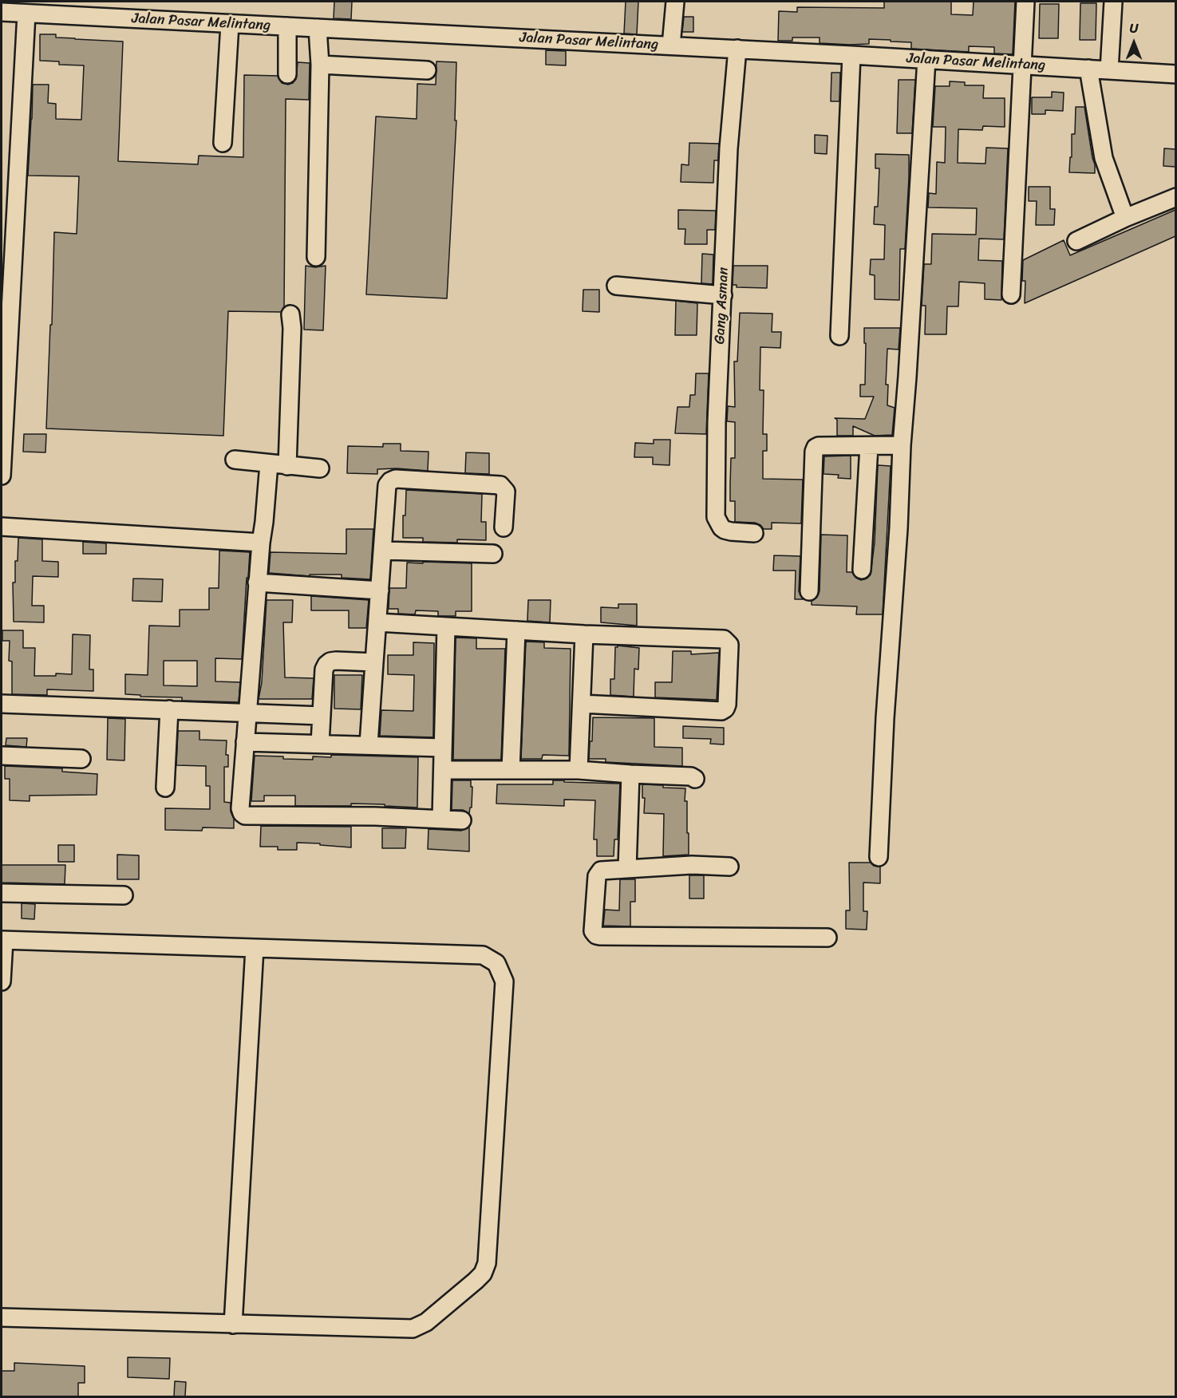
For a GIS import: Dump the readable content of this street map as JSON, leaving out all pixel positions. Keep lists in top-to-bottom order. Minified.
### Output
{"streets":{"street":["Jalan Pasar Melintang","Gang Asman"]},"crossings":[["Jalan Pasar Melintang","Gang Asman"]],"north":"top"}
